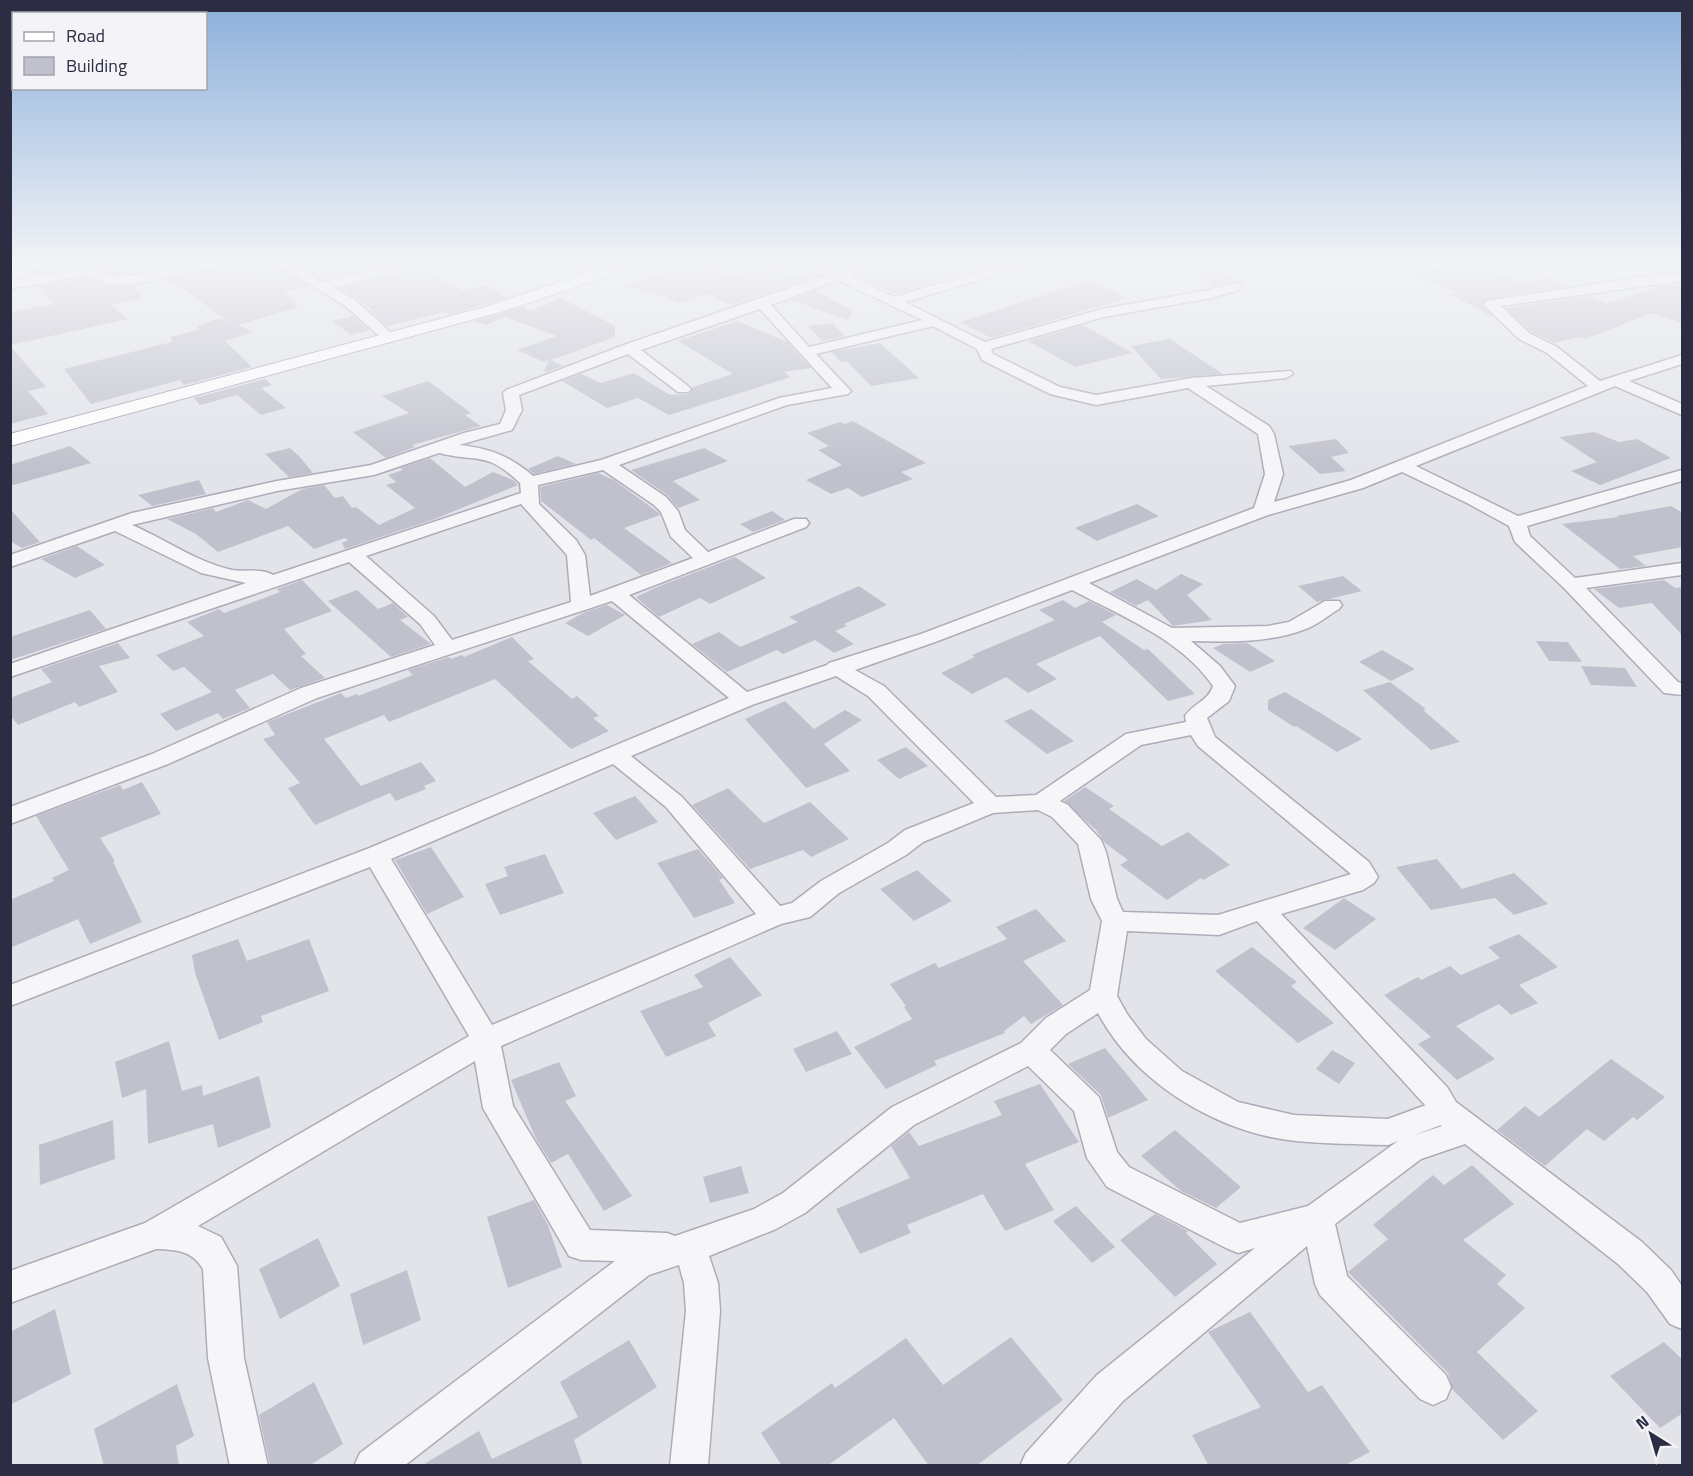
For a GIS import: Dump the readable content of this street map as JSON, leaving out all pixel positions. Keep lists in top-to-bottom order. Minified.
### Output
{"legend":["Road","Building"],"north":"top left"}
